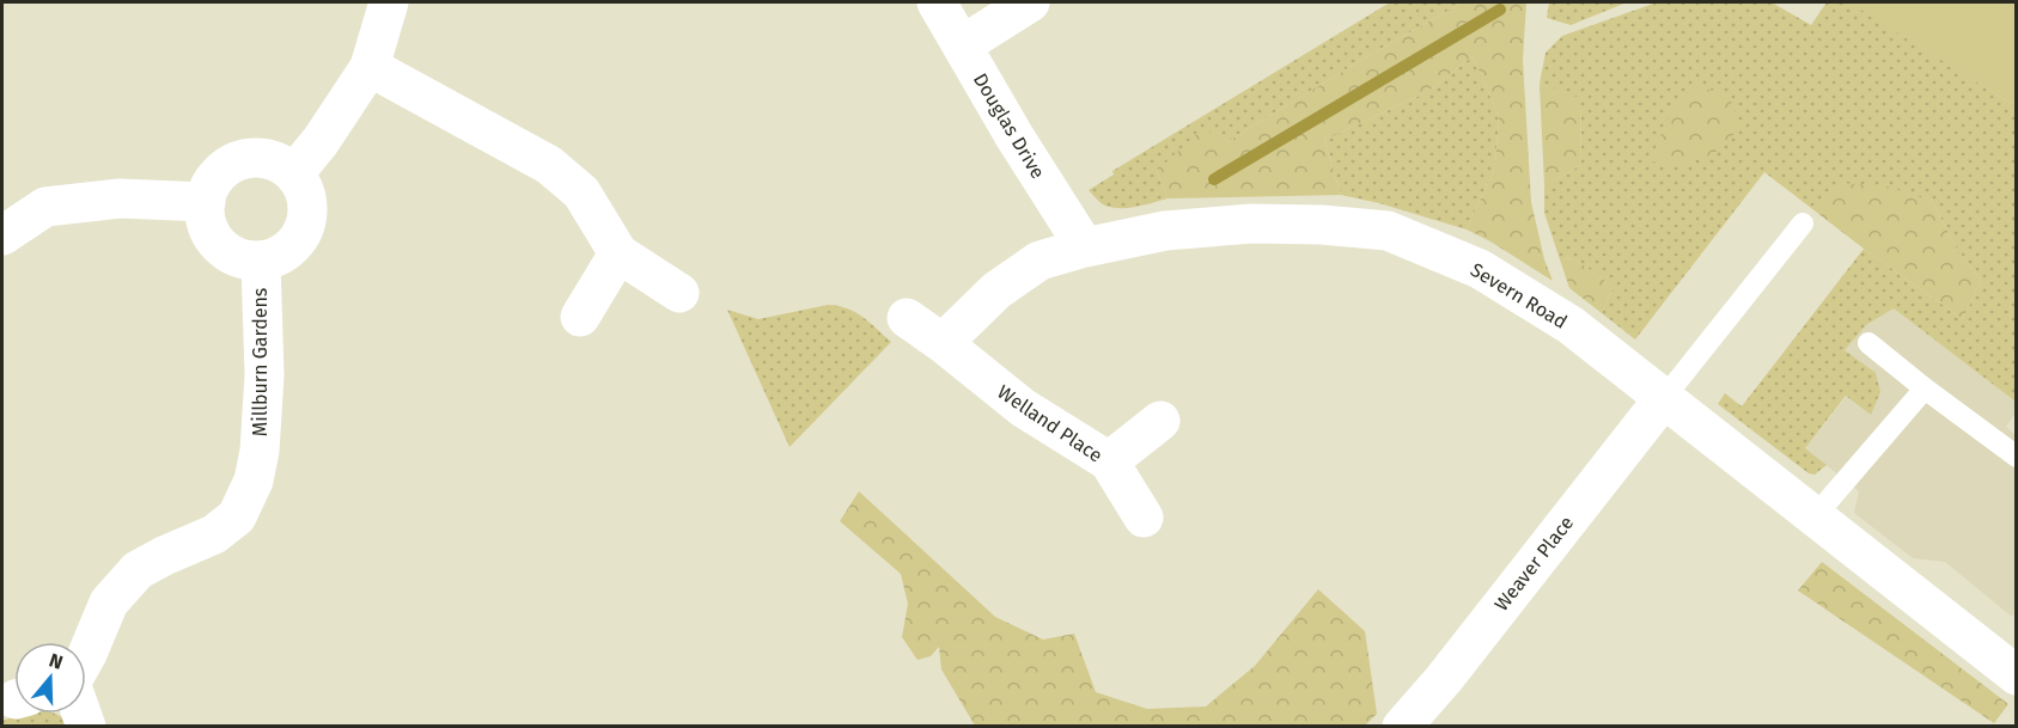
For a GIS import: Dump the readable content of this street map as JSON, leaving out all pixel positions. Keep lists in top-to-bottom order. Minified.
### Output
{"streets":{"street":["Douglas Drive","Severn Road","Millburn Gardens","Welland Place","Weaver Place"]},"crossings":[["Douglas Drive","Severn Road"],["Severn Road","Welland Place"],["Severn Road","Weaver Place"]],"north":"top"}
